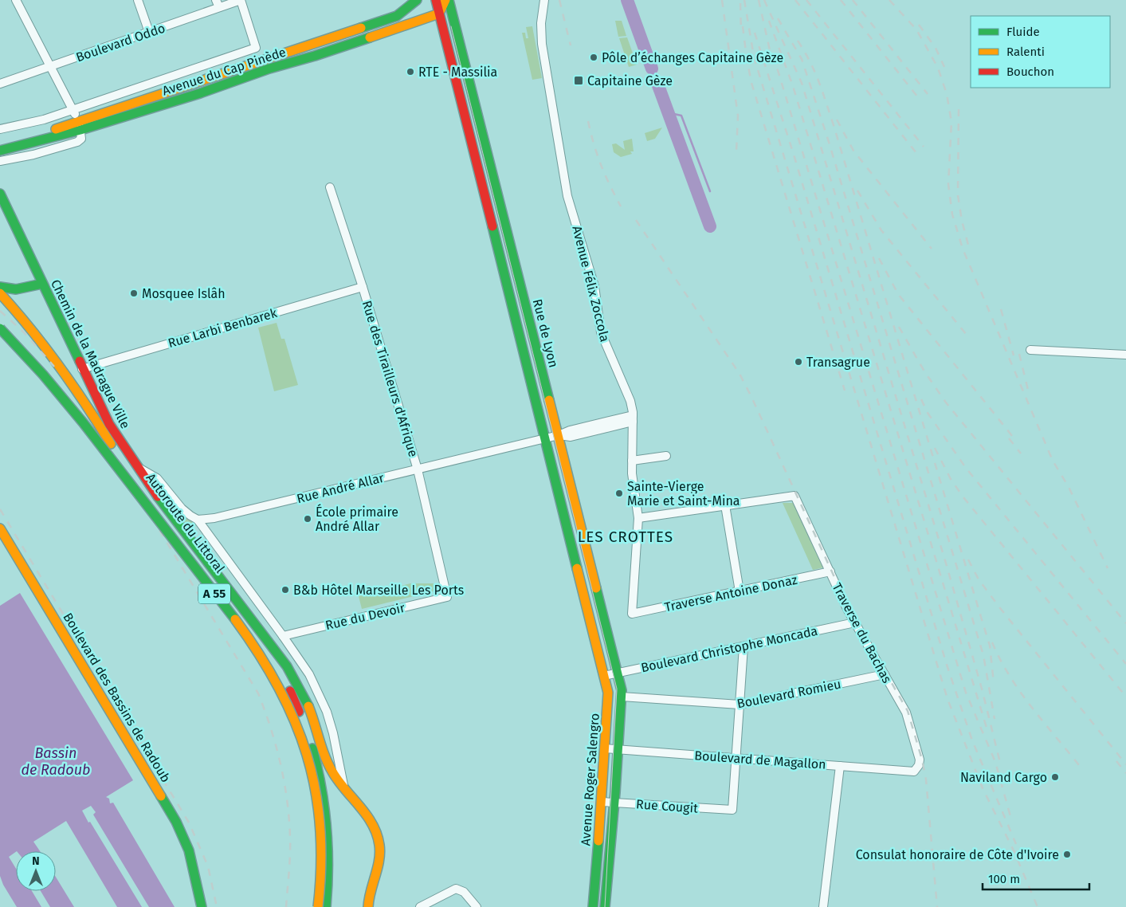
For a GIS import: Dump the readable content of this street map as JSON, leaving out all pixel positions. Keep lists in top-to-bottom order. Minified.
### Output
{"streets":{"main road":["Avenue du Cap Pinède","Rue de Lyon","Chemin de la Madrague Ville","Autoroute du Littoral","A 55","Boulevard des Bassins de Radoub","Avenue Roger Salengro"],"street":["Boulevard Oddo","Avenue Félix Zoccola","Rue Larbi Benbarek","Rue des Tirailleurs d'Afrique","Rue André Allar","Traverse Antoine Donaz","Rue du Devoir","Traverse du Bachas","Boulevard Christophe Moncada","Boulevard Romieu","Boulevard de Magallon","Rue Cougit"]},"crossings":[["Avenue du Cap Pinède","Rue de Lyon"],["Avenue Félix Zoccola","Rue André Allar"],["Avenue Félix Zoccola","Traverse Antoine Donaz"],["Rue Larbi Benbarek","Chemin de la Madrague Ville"],["Rue Larbi Benbarek","Rue des Tirailleurs d'Afrique"],["Rue de Lyon","Rue André Allar"],["Rue de Lyon","Boulevard Christophe Moncada"],["Rue de Lyon","Avenue Roger Salengro"],["Rue des Tirailleurs d'Afrique","Rue André Allar"],["Rue des Tirailleurs d'Afrique","Rue du Devoir"],["Traverse Antoine Donaz","Traverse du Bachas"],["Traverse du Bachas","Boulevard Christophe Moncada"],["Traverse du Bachas","Boulevard Romieu"],["Traverse du Bachas","Boulevard de Magallon"],["Boulevard Christophe Moncada","Avenue Roger Salengro"],["Boulevard Romieu","Avenue Roger Salengro"],["Boulevard de Magallon","Avenue Roger Salengro"],["Boulevard de Magallon","Rue Cougit"],["Avenue Roger Salengro","Rue Cougit"]],"districts":["LES CROTTES"],"water":["Bassin de Radoub"],"places":{"other":["Pôle d’échanges Capitaine Gèze","RTE - Massilia","Mosquee Islâh","Transagrue","Sainte-Vierge Marie et Saint-Mina","École primaire André Allar","B&b Hôtel Marseille Les Ports","Naviland Cargo","Consulat honoraire de Côte d'Ivoire"],"transit":["Capitaine Gèze"]},"legend":["Fluide","Ralenti","Bouchon"],"scale_bar":"100 m","north":"top"}
